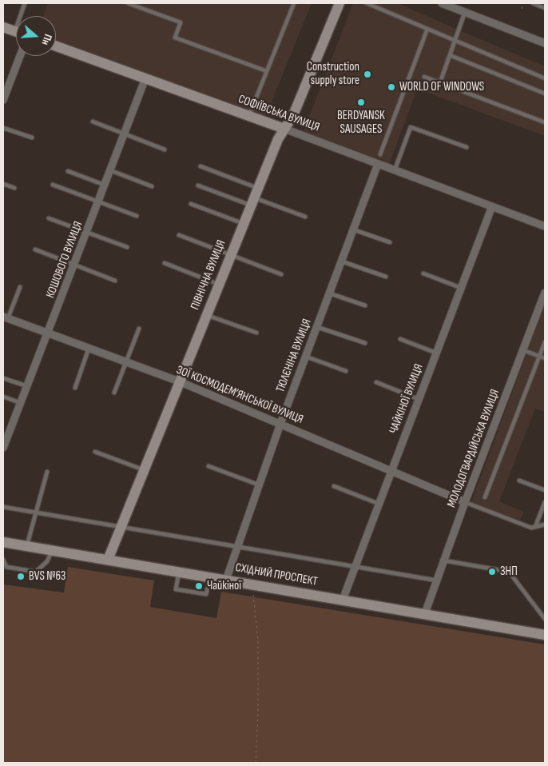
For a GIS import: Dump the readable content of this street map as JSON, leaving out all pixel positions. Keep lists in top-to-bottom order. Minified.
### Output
{"streets":{"street":["СОФІЇВСЬКА ВУЛИЦЯ","КОШОВОГО ВУЛИЦЯ","ПІВНІЧНА ВУЛИЦЯ","ТЮЛЄНІНА ВУЛИЦЯ","ЗОЇ КОСМОДЕМ’ЯНСЬКОЇ ВУЛИЦЯ","ЧАЙКІНОЇ ВУЛИЦЯ","МОЛОДОГВАРДІЙСЬКА ВУЛИЦЯ","СХІДНИЙ ПРОСПЕКТ"]},"crossings":[["СОФІЇВСЬКА ВУЛИЦЯ","КОШОВОГО ВУЛИЦЯ"],["СОФІЇВСЬКА ВУЛИЦЯ","ПІВНІЧНА ВУЛИЦЯ"],["СОФІЇВСЬКА ВУЛИЦЯ","ТЮЛЄНІНА ВУЛИЦЯ"],["СОФІЇВСЬКА ВУЛИЦЯ","ЧАЙКІНОЇ ВУЛИЦЯ"],["КОШОВОГО ВУЛИЦЯ","ЗОЇ КОСМОДЕМ’ЯНСЬКОЇ ВУЛИЦЯ"],["ПІВНІЧНА ВУЛИЦЯ","ЗОЇ КОСМОДЕМ’ЯНСЬКОЇ ВУЛИЦЯ"],["ПІВНІЧНА ВУЛИЦЯ","СХІДНИЙ ПРОСПЕКТ"],["ТЮЛЄНІНА ВУЛИЦЯ","ЗОЇ КОСМОДЕМ’ЯНСЬКОЇ ВУЛИЦЯ"],["ТЮЛЄНІНА ВУЛИЦЯ","СХІДНИЙ ПРОСПЕКТ"],["ЗОЇ КОСМОДЕМ’ЯНСЬКОЇ ВУЛИЦЯ","ЧАЙКІНОЇ ВУЛИЦЯ"],["ЗОЇ КОСМОДЕМ’ЯНСЬКОЇ ВУЛИЦЯ","МОЛОДОГВАРДІЙСЬКА ВУЛИЦЯ"],["ЧАЙКІНОЇ ВУЛИЦЯ","СХІДНИЙ ПРОСПЕКТ"],["МОЛОДОГВАРДІЙСЬКА ВУЛИЦЯ","СХІДНИЙ ПРОСПЕКТ"]],"places":["Construction supply store","WORLD OF WINDOWS","BERDYANSK SAUSAGES","ЗНП","BVS №63","Чайкіної"],"north":"right"}
